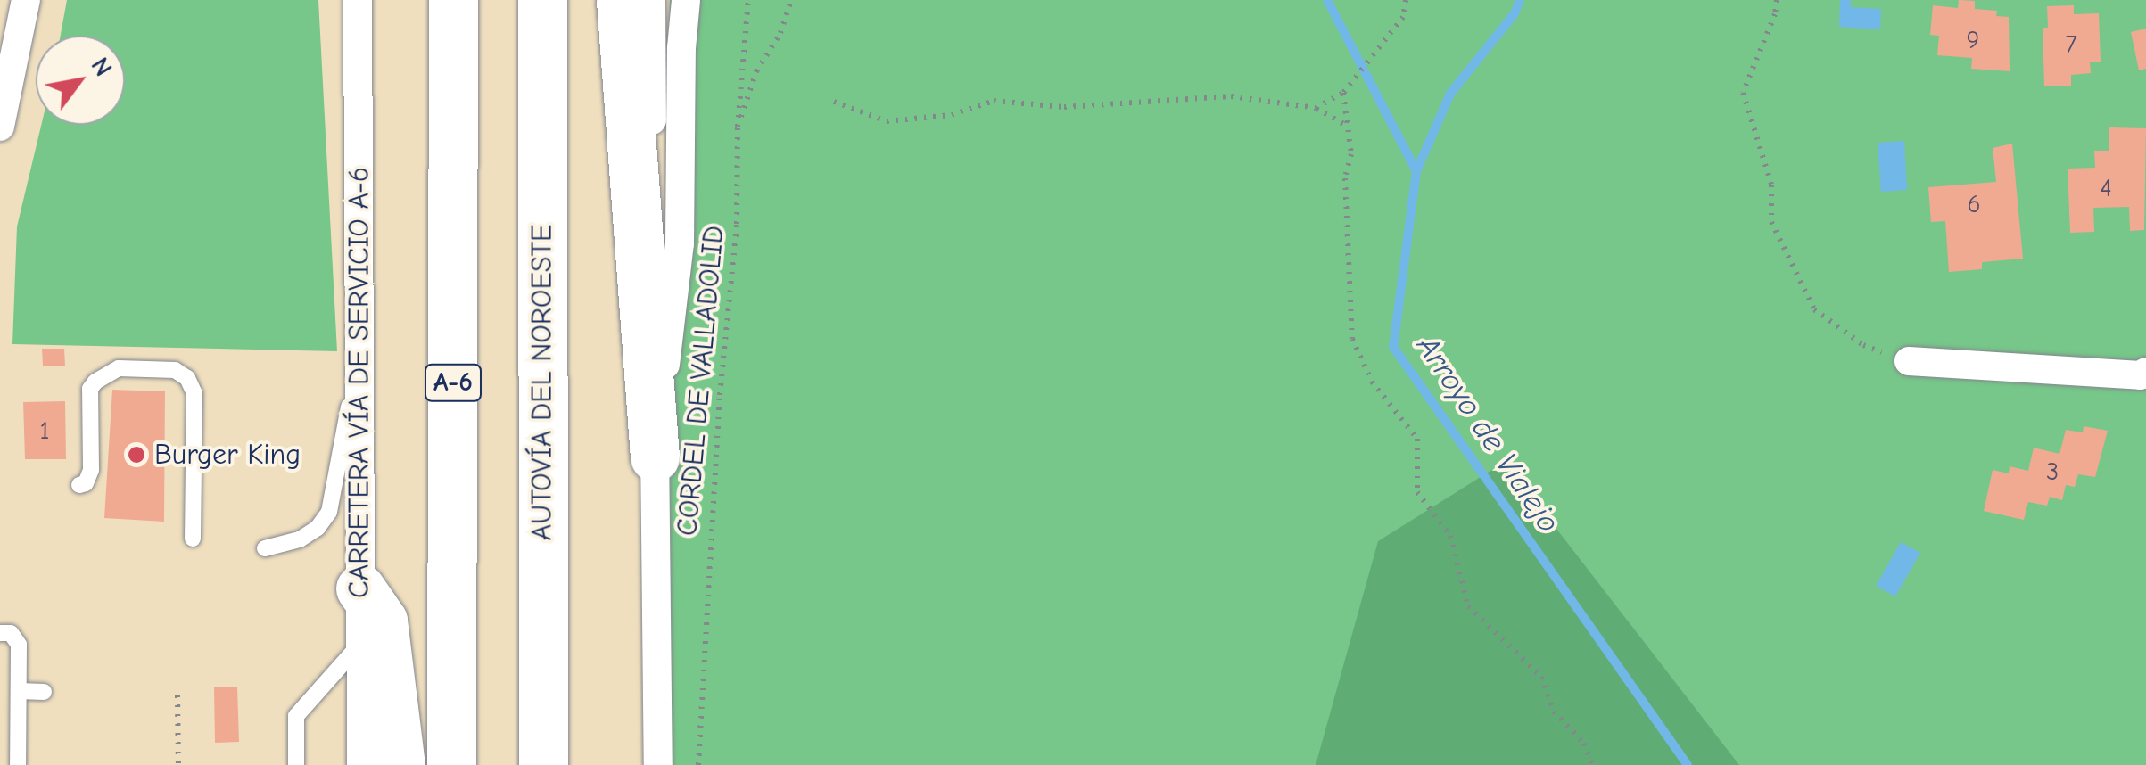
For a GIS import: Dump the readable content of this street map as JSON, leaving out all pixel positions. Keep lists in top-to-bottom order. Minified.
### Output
{"streets":{"highway":["A-6","AUTOVÍA DEL NOROESTE"],"street":["CARRETERA VÍA DE SERVICIO A-6"],"path":["CORDEL DE VALLADOLID"]},"water":["Arroyo de Vialejo"],"places":["Burger King"],"house_numbers":["9","7","4","6","1","3"],"north":"top right"}
